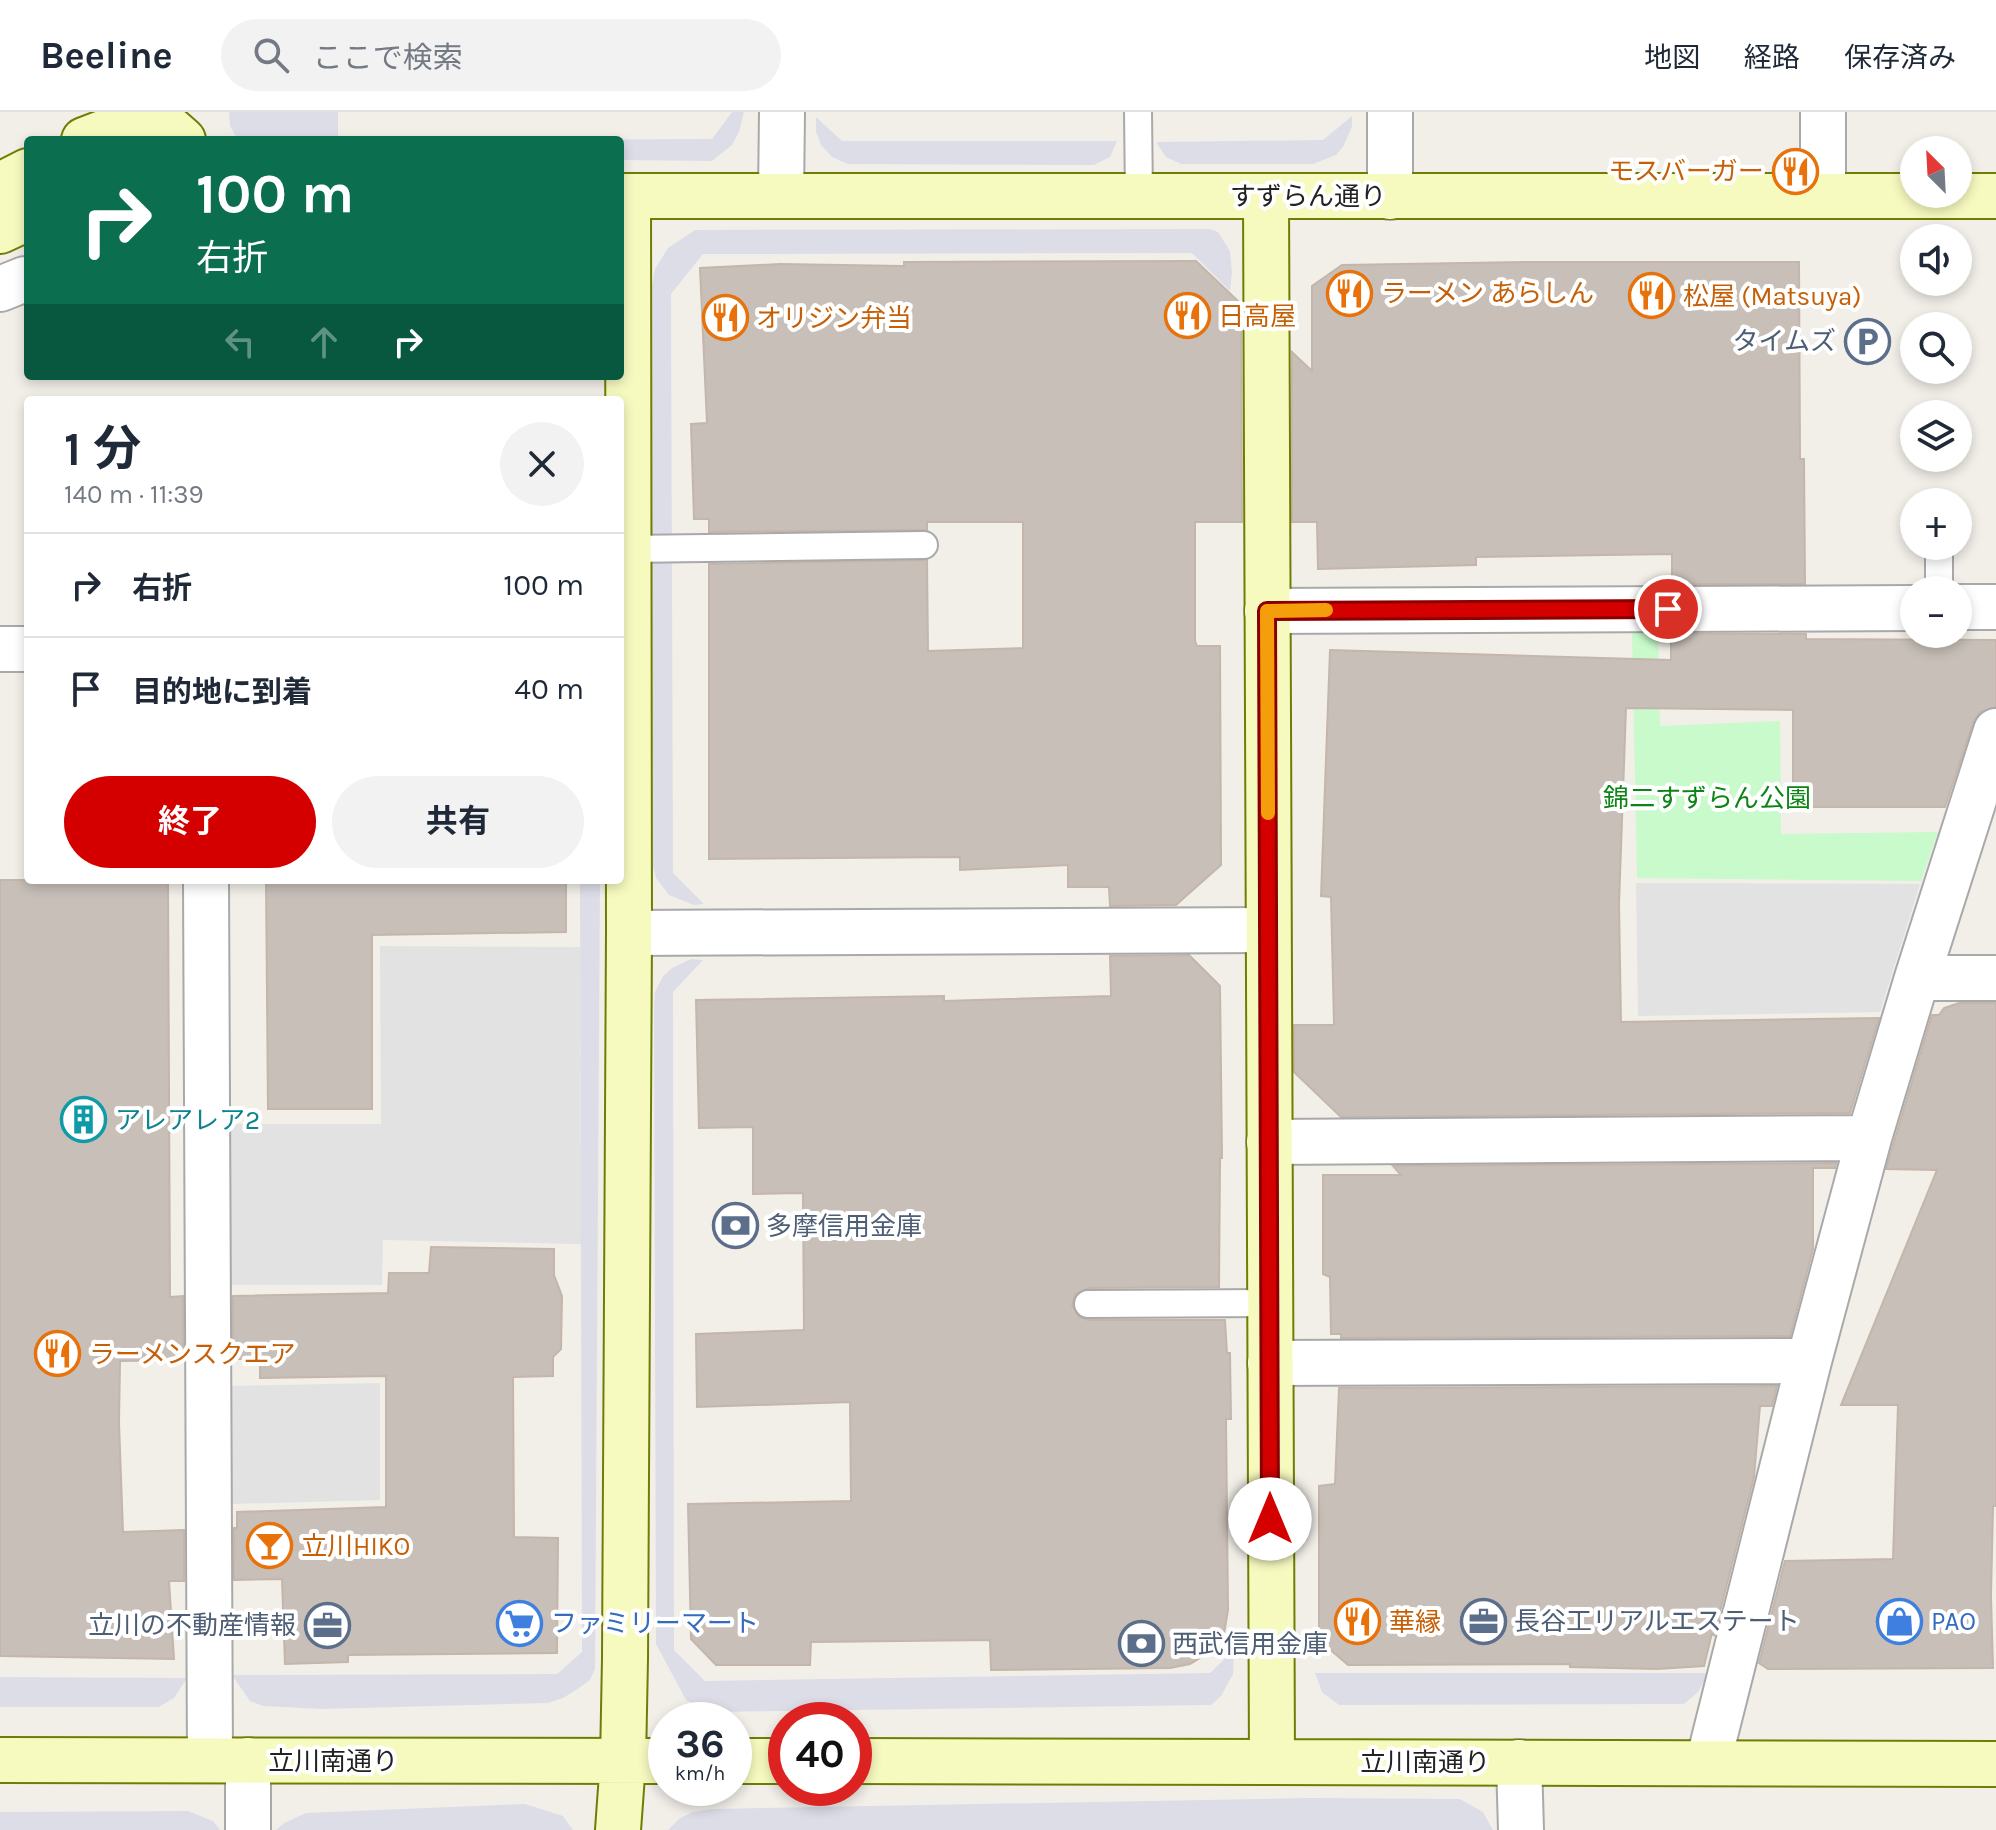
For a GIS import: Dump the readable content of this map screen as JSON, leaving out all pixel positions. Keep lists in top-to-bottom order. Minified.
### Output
{"streets":{"street":["すずらん通り","立川南通り"]},"parks":["錦二すずらん公園"],"places":{"restaurant":["モスバーガー","ラーメン あらしん","松屋 (Matsuya)","日高屋","オリジン弁当","ラーメンスクエア","華縁"],"parking":["タイムズ"],"building":["アレアレア2"],"bank":["多摩信用金庫","西武信用金庫"],"bar":["立川HIKO"],"office":["長谷工リアルエステート","立川の不動産情報"],"shop":["PAO"],"supermarket":["ファミリーマート"]},"north":"top left","page":{"header":"Beeline","search":"ここで検索","nav":["地図","経路","保存済み"],"map_buttons":["+","−"],"turn":["100 m","右折"],"heading":["1 分","140 m · 11:39"],"list":[{"name":"右折","value":"100 m"},{"name":"目的地に到着","value":"40 m"}],"buttons":["終了","共有"],"speed":"36 km/h","limit":"40"}}
